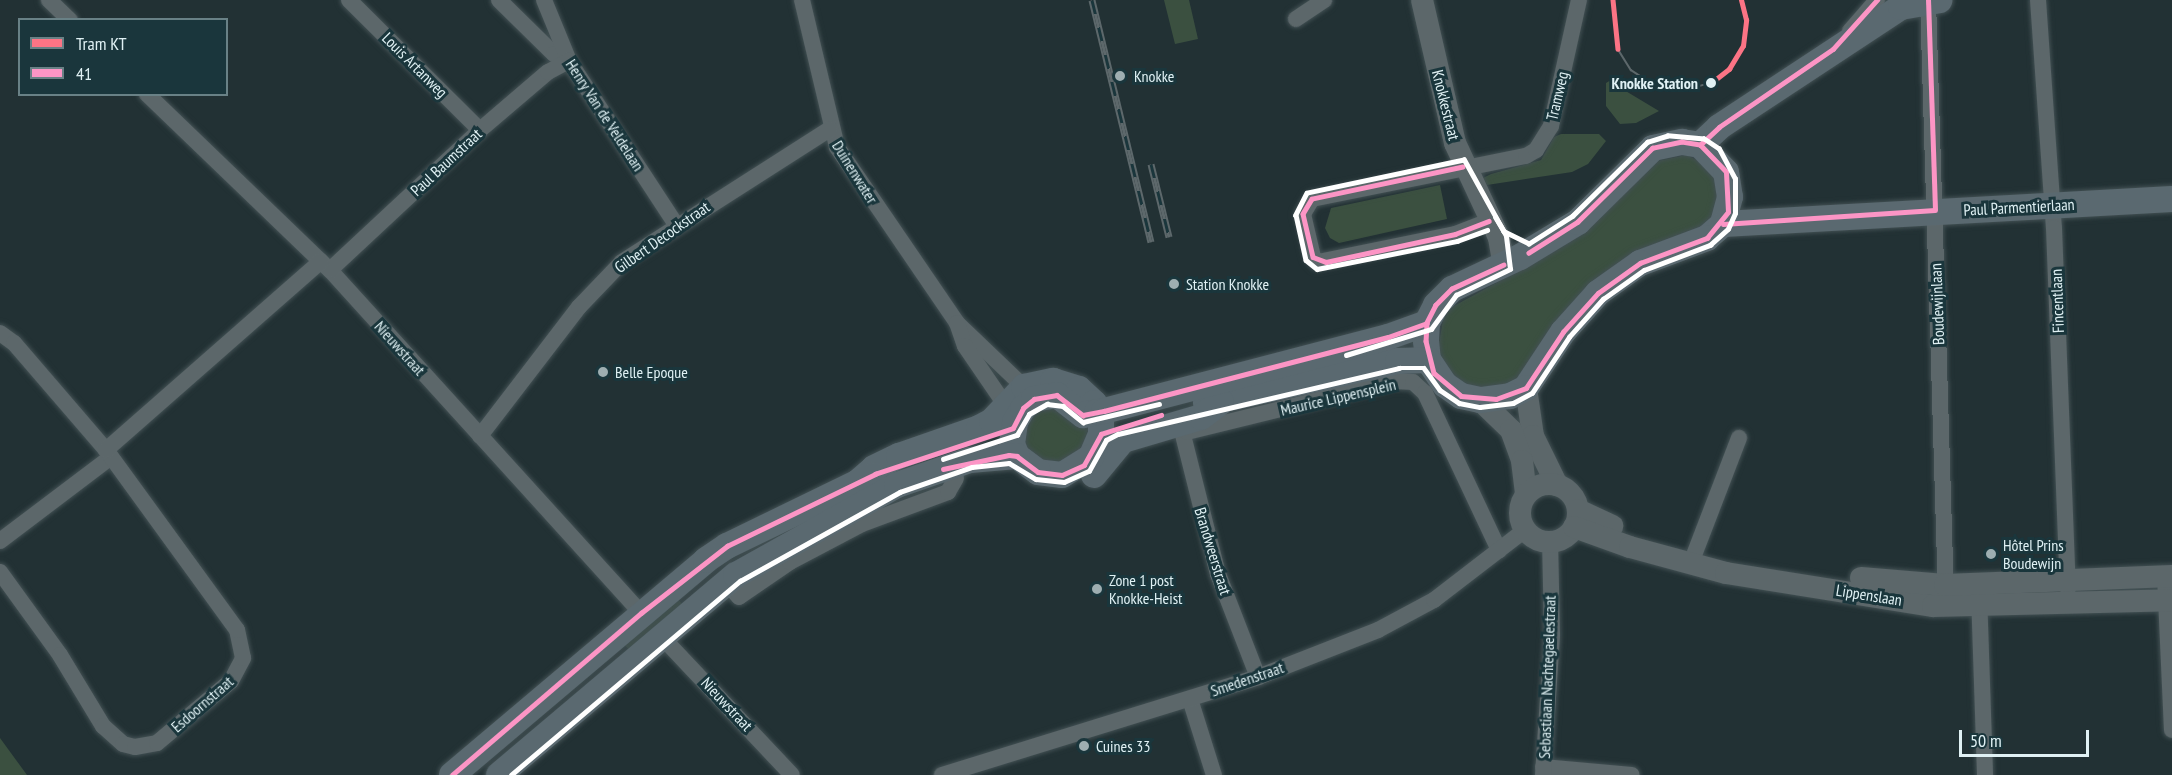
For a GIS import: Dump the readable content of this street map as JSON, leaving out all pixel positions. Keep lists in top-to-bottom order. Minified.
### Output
{"streets":{"main road":["Knokkestraat","Paul Parmentierlaan","Lippenslaan"],"street":["Louis Artanweg","Tramweg","Henry Van de Veldelaan","Paul Baumstraat","Duinenwater","Gilbert Decockstraat","Fincentlaan","Boudewijnlaan","Nieuwstraat","Maurice Lippensplein","Brandweerstraat","Sebastiaan Nachtegaelestraat","Smedenstraat","Esdoornstraat"]},"crossings":[["Louis Artanweg","Paul Baumstraat"],["Tramweg","Knokkestraat"],["Henry Van de Veldelaan","Paul Baumstraat"],["Henry Van de Veldelaan","Gilbert Decockstraat"],["Paul Baumstraat","Nieuwstraat"],["Duinenwater","Gilbert Decockstraat"],["Paul Parmentierlaan","Fincentlaan"],["Paul Parmentierlaan","Boudewijnlaan"],["Gilbert Decockstraat","Nieuwstraat"],["Fincentlaan","Lippenslaan"],["Boudewijnlaan","Lippenslaan"],["Maurice Lippensplein","Brandweerstraat"],["Maurice Lippensplein","Smedenstraat"],["Brandweerstraat","Smedenstraat"],["Lippenslaan","Sebastiaan Nachtegaelestraat"],["Lippenslaan","Smedenstraat"],["Sebastiaan Nachtegaelestraat","Smedenstraat"]],"places":["Knokke","Knokke Station","Station Knokke","Belle Epoque","Hôtel Prins Boudewijn","Zone 1 post Knokke-Heist","Cuines 33"],"lines":["tram line KT","transit line 41"],"legend":["Tram KT","41"],"scale_bar":"50 m"}
